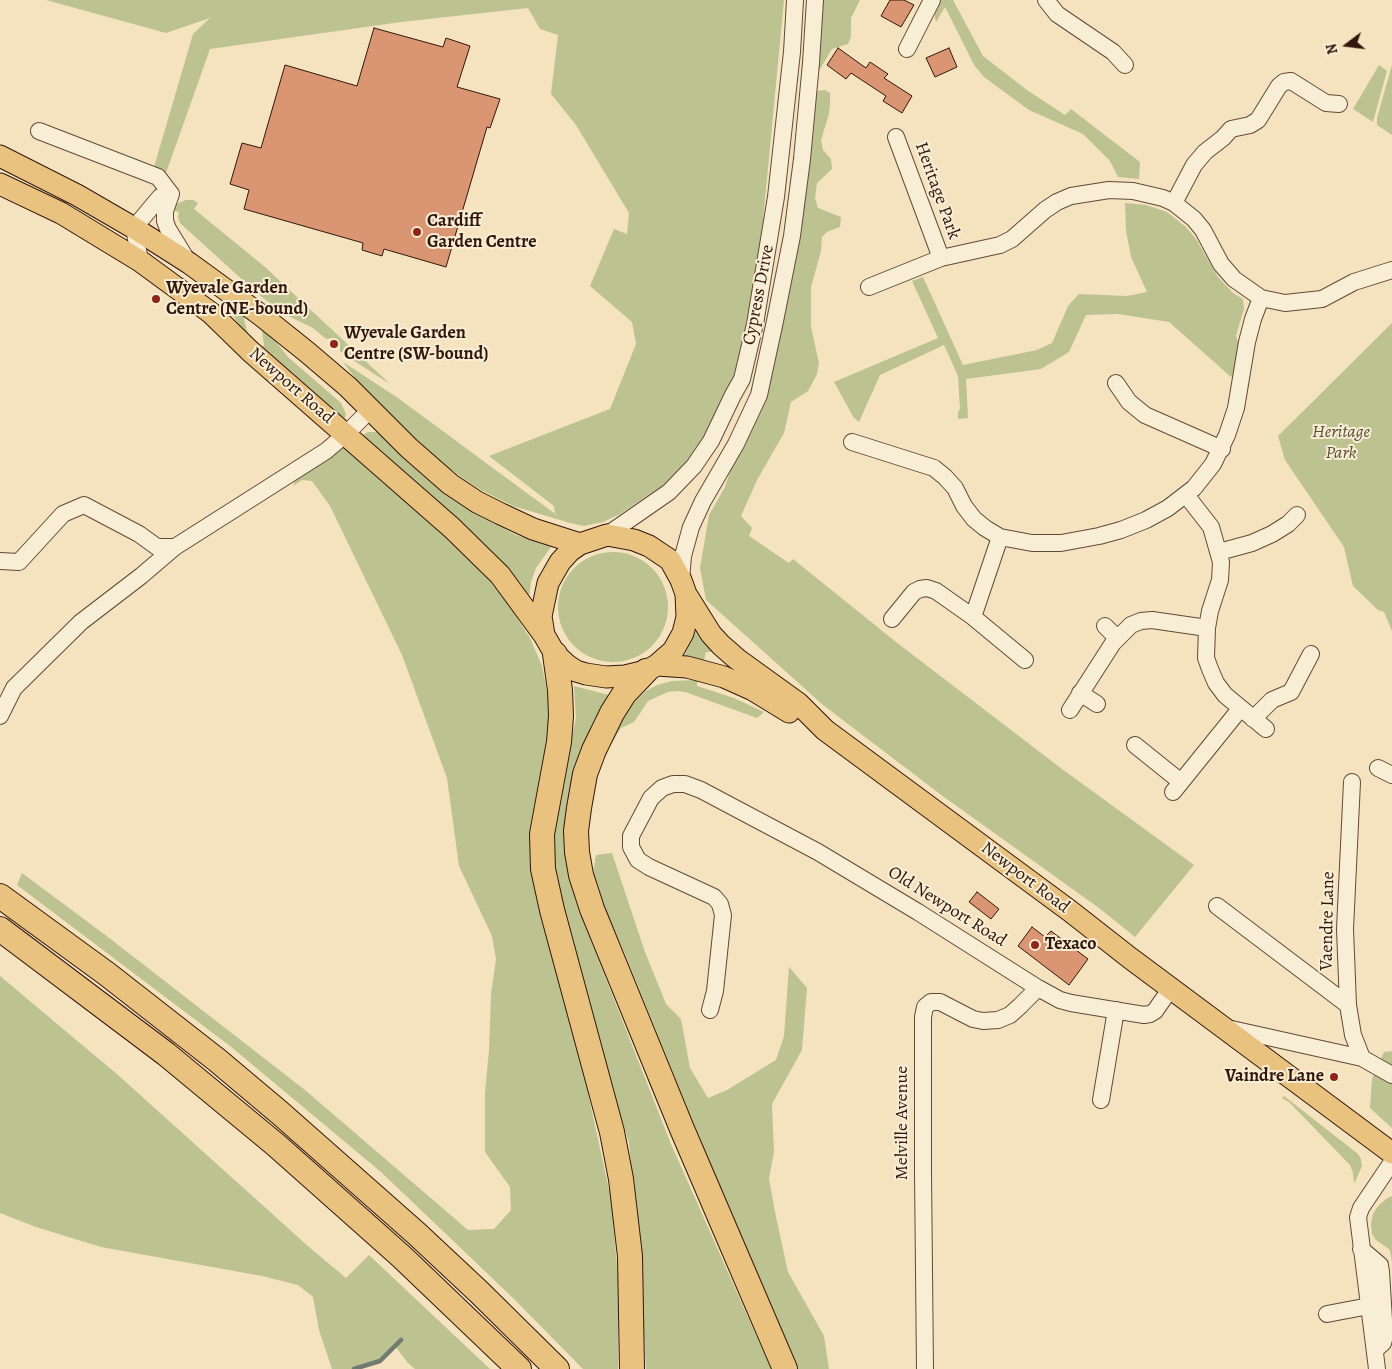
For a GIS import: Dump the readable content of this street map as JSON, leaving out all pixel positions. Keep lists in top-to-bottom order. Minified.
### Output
{"streets":{"main road":["Newport Road"],"street":["Heritage Park","Cypress Drive","Old Newport Road","Vaendre Lane","Melville Avenue"]},"crossings":[["Cypress Drive","Newport Road"],["Newport Road","Old Newport Road"],["Newport Road","Vaendre Lane"],["Old Newport Road","Melville Avenue"]],"parks":["Heritage Park"],"places":["Cardiff Garden Centre","Wyevale Garden Centre (NE-bound)","Wyevale Garden Centre (SW-bound)","Texaco","Vaindre Lane"],"north":"left"}
